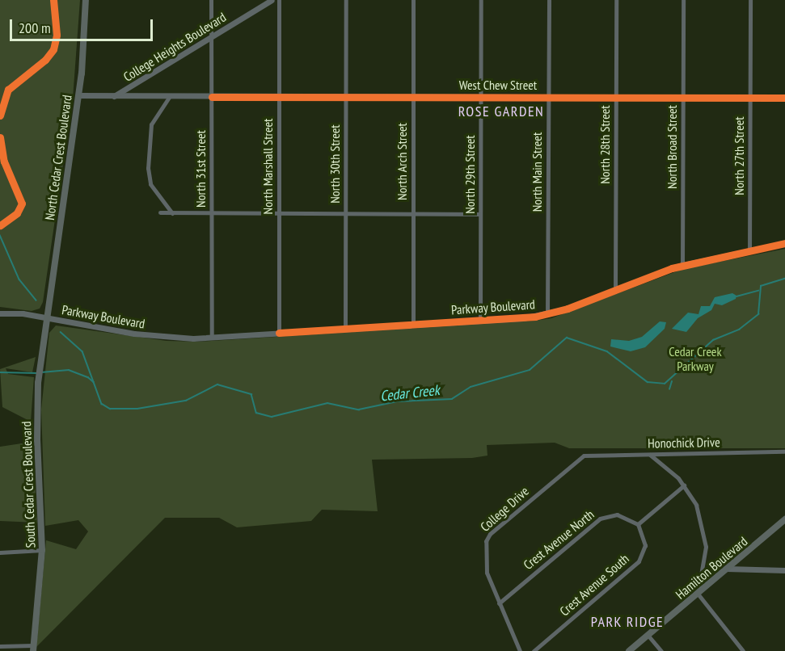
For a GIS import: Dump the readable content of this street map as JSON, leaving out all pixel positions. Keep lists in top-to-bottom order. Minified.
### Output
{"streets":{"main road":["North Cedar Crest Boulevard","South Cedar Crest Boulevard","Hamilton Boulevard"],"street":["College Heights Boulevard","West Chew Street","North 28th Street","North Broad Street","North 27th Street","North Arch Street","North 30th Street","North Marshall Street","North 31st Street","North Main Street","North 29th Street","Parkway Boulevard","Honochick Drive","College Drive","Crest Avenue North","Crest Avenue South"]},"crossings":[["College Heights Boulevard","West Chew Street"],["College Heights Boulevard","North 31st Street"],["West Chew Street","North 28th Street"],["West Chew Street","North Broad Street"],["West Chew Street","North 27th Street"],["West Chew Street","North Cedar Crest Boulevard"],["West Chew Street","North Arch Street"],["West Chew Street","North 30th Street"],["West Chew Street","North Marshall Street"],["West Chew Street","North 31st Street"],["West Chew Street","North Main Street"],["West Chew Street","North 29th Street"],["North 28th Street","Parkway Boulevard"],["North Broad Street","Parkway Boulevard"],["North 27th Street","Parkway Boulevard"],["North Cedar Crest Boulevard","Parkway Boulevard"],["North Cedar Crest Boulevard","South Cedar Crest Boulevard"],["North Arch Street","Parkway Boulevard"],["North 30th Street","Parkway Boulevard"],["North Marshall Street","Parkway Boulevard"],["North 31st Street","Parkway Boulevard"],["North Main Street","Parkway Boulevard"],["North 29th Street","Parkway Boulevard"],["Parkway Boulevard","South Cedar Crest Boulevard"],["Honochick Drive","College Drive"],["College Drive","Crest Avenue North"],["Crest Avenue North","Crest Avenue South"]],"districts":["ROSE GARDEN","PARK RIDGE"],"water":["Cedar Creek"],"parks":["Cedar Creek Parkway"],"scale_bar":"200 m"}
